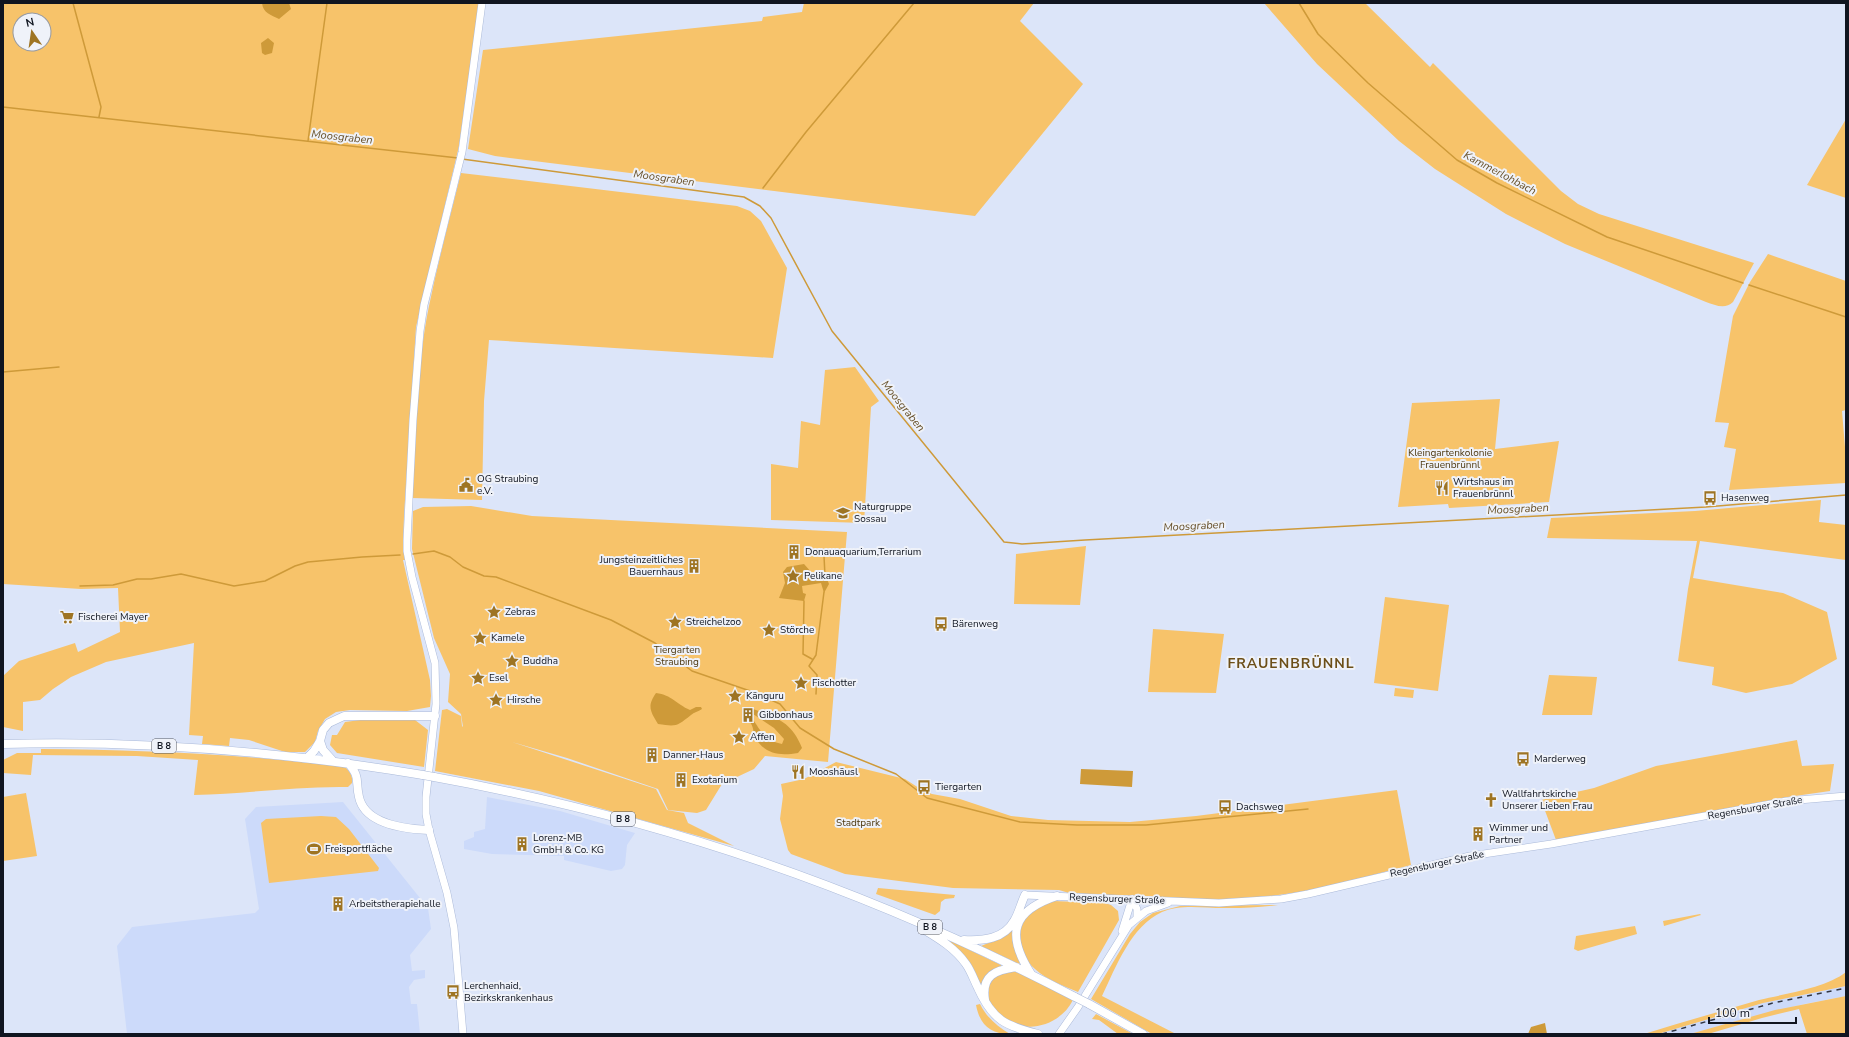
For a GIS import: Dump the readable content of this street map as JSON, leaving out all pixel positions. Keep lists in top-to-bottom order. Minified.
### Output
{"streets":{"main road":["B 8"],"street":["Regensburger Straße"]},"districts":["FRAUENBRÜNNL"],"water":["Moosgraben","Kammerlohbach"],"parks":["Kleingartenkolonie Frauenbrünnl","Tiergarten Straubing","Stadtpark"],"places":{"public building":["OG Straubing e.V."],"restaurant":["Wirtshaus im Frauenbrünnl","Mooshäusl"],"bus stop":["Hasenweg","Bärenweg","Marderweg","Tiergarten","Dachsweg","Lerchenhaid, Bezirkskrankenhaus"],"school or university":["Naturgruppe Sossau"],"building":["Donauaquarium,Terrarium","Jungsteinzeitliches Bauernhaus","Gibbonhaus","Danner-Haus","Exotarium","Wimmer und Partner","Lorenz-MB GmbH & Co. KG","Arbeitstherapiehalle"],"place":["Pelikane","Zebras","Streichelzoo","Störche","Kamele","Buddha","Esel","Fischotter","Känguru","Hirsche","Affen"],"supermarket":["Fischerei Mayer"],"church":["Wallfahrtskirche Unserer Lieben Frau"],"sports":["Freisportfläche"]},"scale_bar":"100 m","north":"top"}
